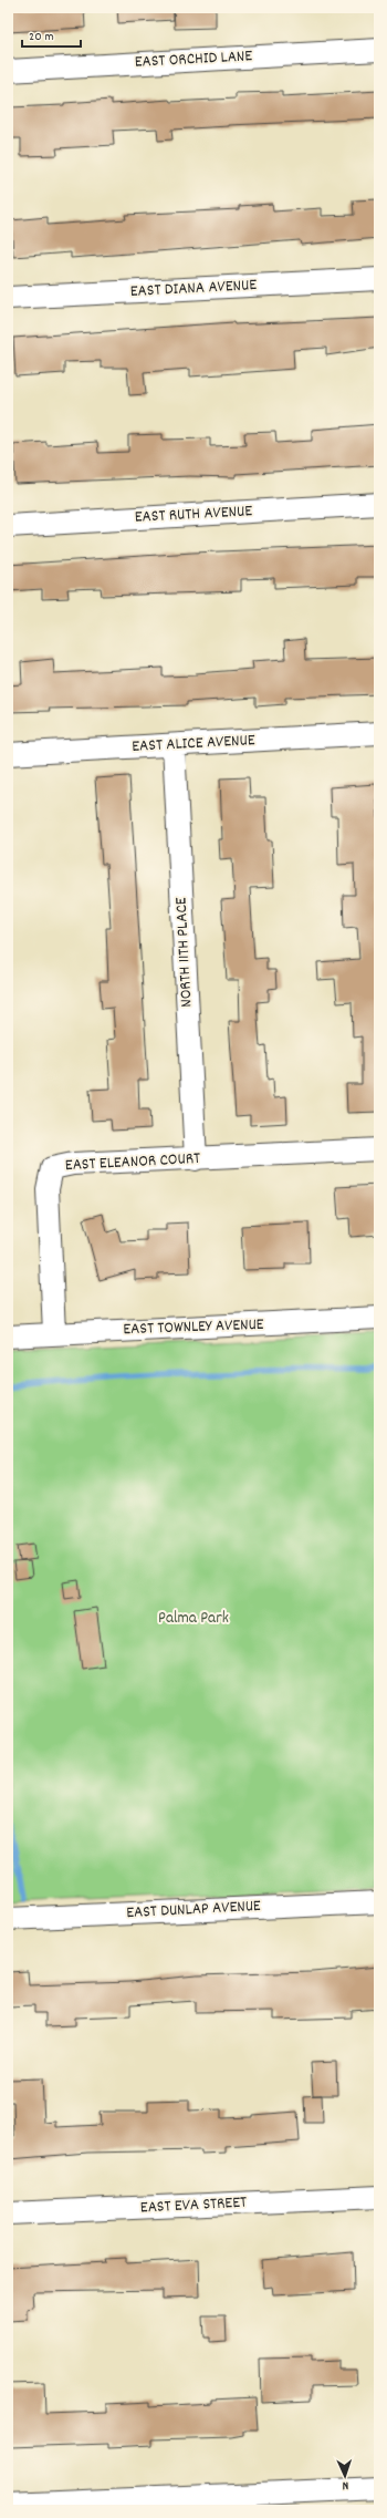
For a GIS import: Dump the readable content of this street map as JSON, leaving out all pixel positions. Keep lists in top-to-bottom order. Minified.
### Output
{"streets":{"street":["EAST ORCHID LANE","EAST DIANA AVENUE","EAST RUTH AVENUE","EAST ALICE AVENUE","NORTH 11TH PLACE","EAST ELEANOR COURT","EAST TOWNLEY AVENUE","EAST DUNLAP AVENUE","EAST EVA STREET"]},"crossings":[["EAST ALICE AVENUE","NORTH 11TH PLACE"],["NORTH 11TH PLACE","EAST ELEANOR COURT"],["EAST ELEANOR COURT","EAST TOWNLEY AVENUE"]],"parks":["Palma Park"],"scale_bar":"20 m","north":"bottom"}
